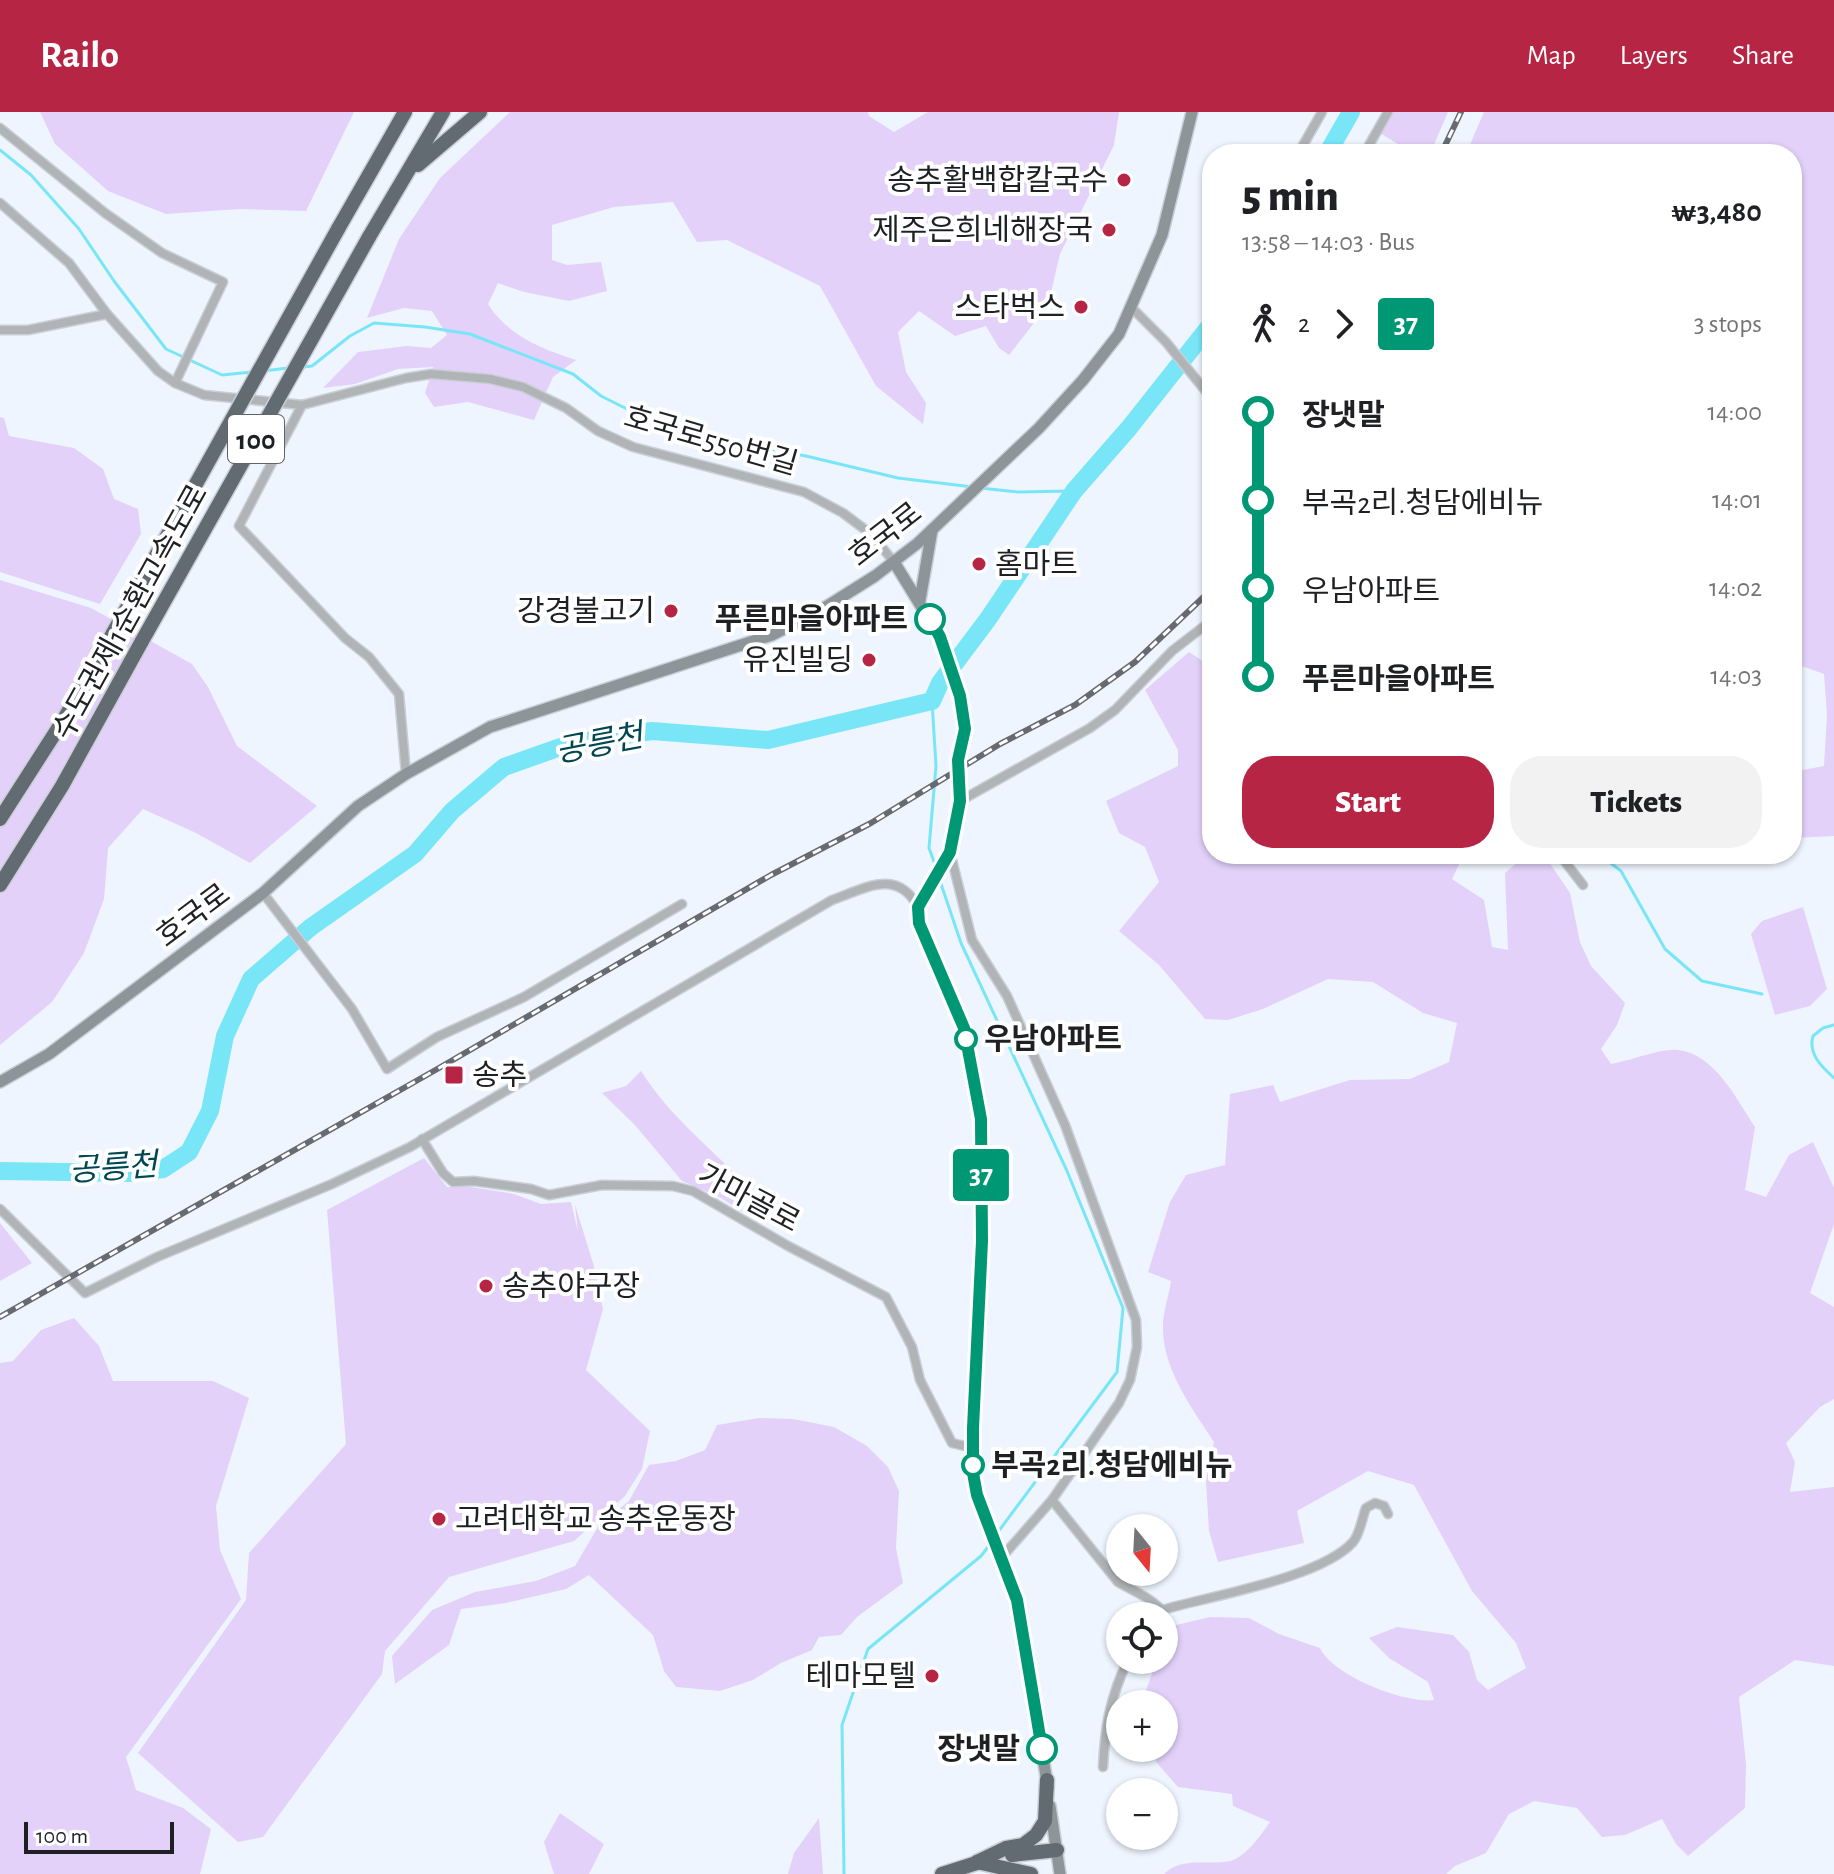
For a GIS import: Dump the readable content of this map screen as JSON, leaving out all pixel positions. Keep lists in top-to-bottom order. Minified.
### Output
{"streets":{"highway":["100","수도권제1순환고속도로"],"street":["호국로550번길","호국로","가마골로"]},"crossings":[["호국로550번길","호국로"]],"water":["공릉천"],"places":{"other":["송추활백합칼국수","제주은희네해장국","스타벅스","홈마트","강경불고기","푸른마을아파트","유진빌딩","우남아파트","송추야구장","부곡2리.청담에비뉴","고려대학교 송추운동장","테마모텔","장냇말"],"transit":["송추"]},"lines":["bus line 37"],"scale_bar":"100 m","north":"bottom","page":{"header":"Railo","nav":["Map","Layers","Share"],"on_map":"37","heading":["5 min","13:58 – 14:03 · Bus","₩3,480"],"legs":["2","37","3 stops"],"list":[{"name":"장냇말","value":"14:00"},{"name":"부곡2리.청담에비뉴","value":"14:01"},{"name":"우남아파트","value":"14:02"},{"name":"푸른마을아파트","value":"14:03"}],"buttons":["Start","Tickets"],"map_buttons":["+","−"],"scale":"100 m"}}
